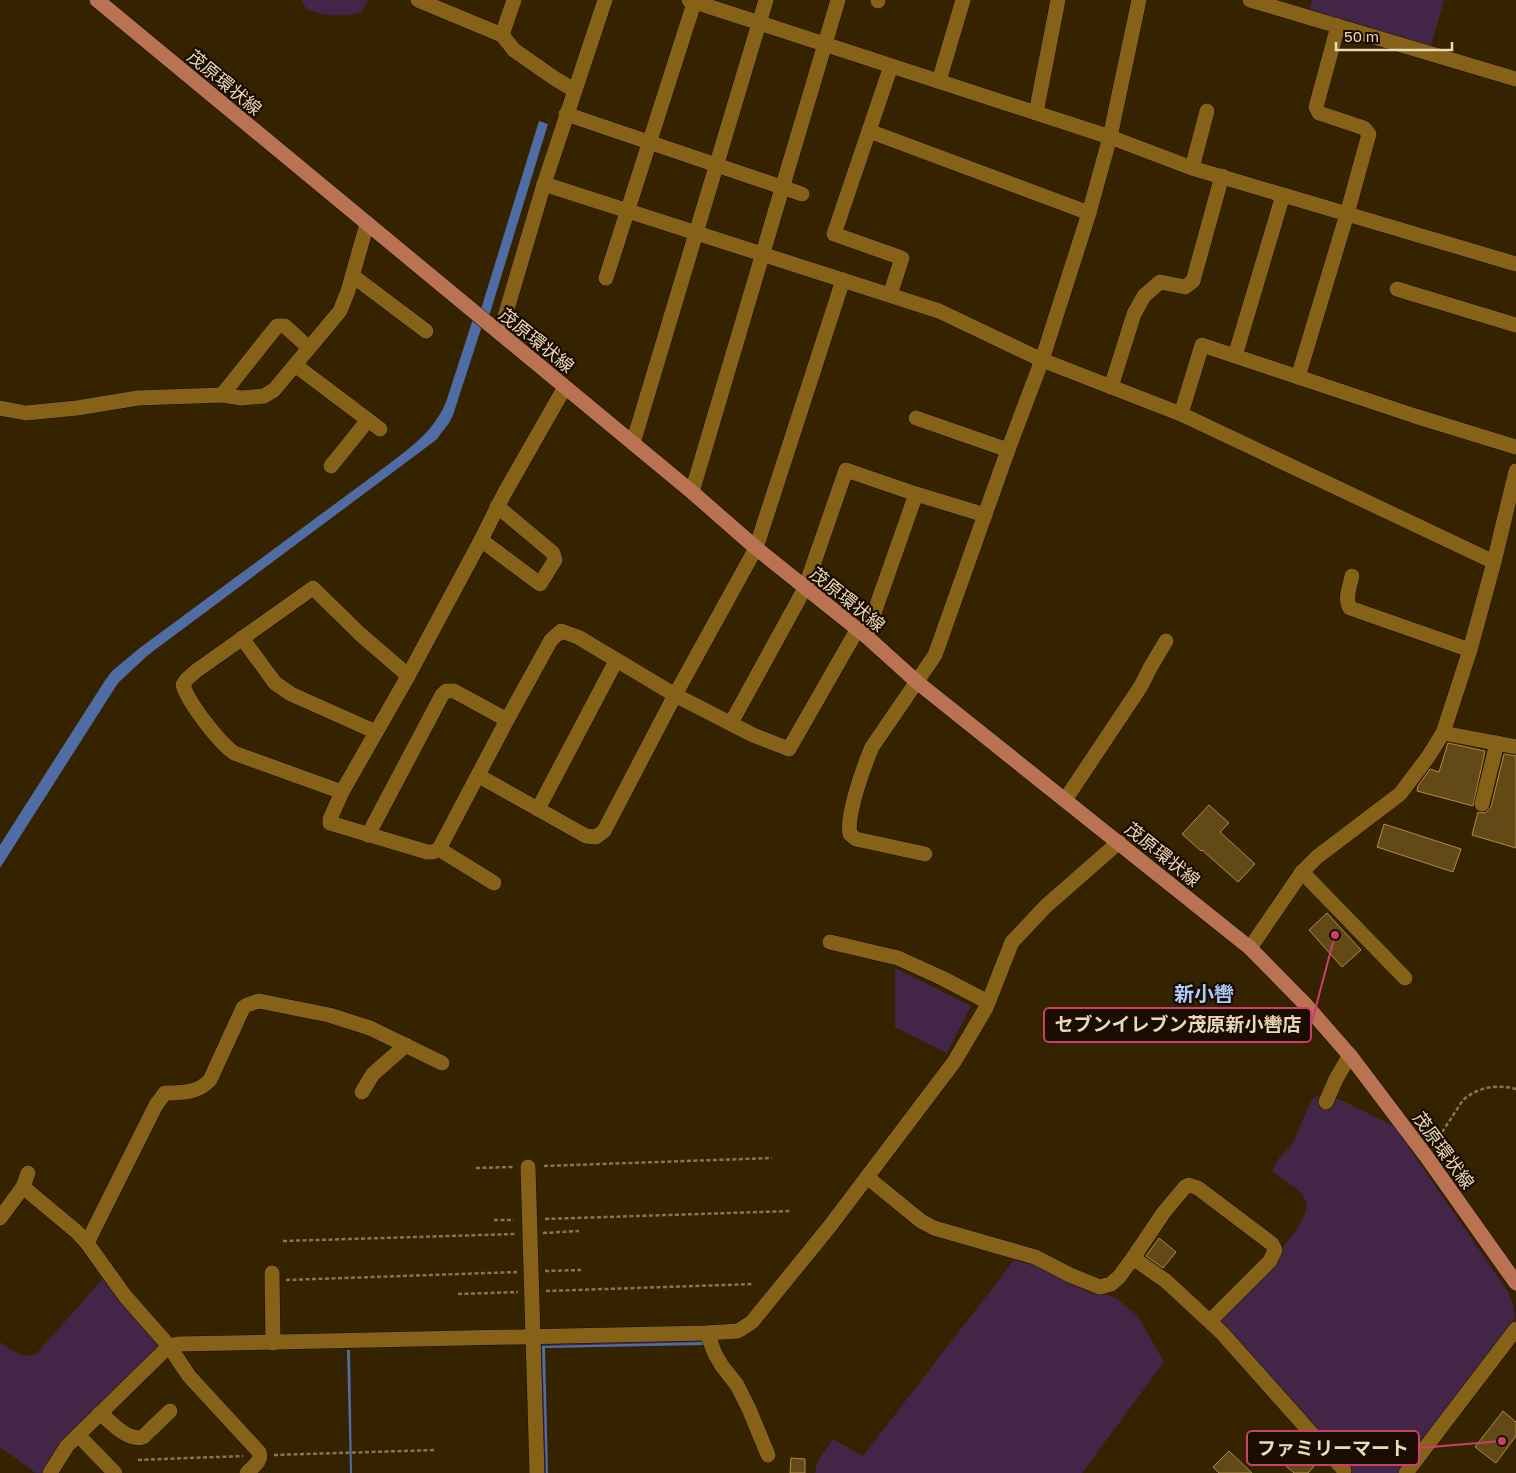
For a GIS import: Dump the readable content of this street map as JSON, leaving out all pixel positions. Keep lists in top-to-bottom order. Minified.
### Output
{"streets":{"main road":["茂原環状線"]},"districts":["新小轡"],"places":["セブンイレブン茂原新小轡店","ファミリーマート"],"scale_bar":"50 m"}
